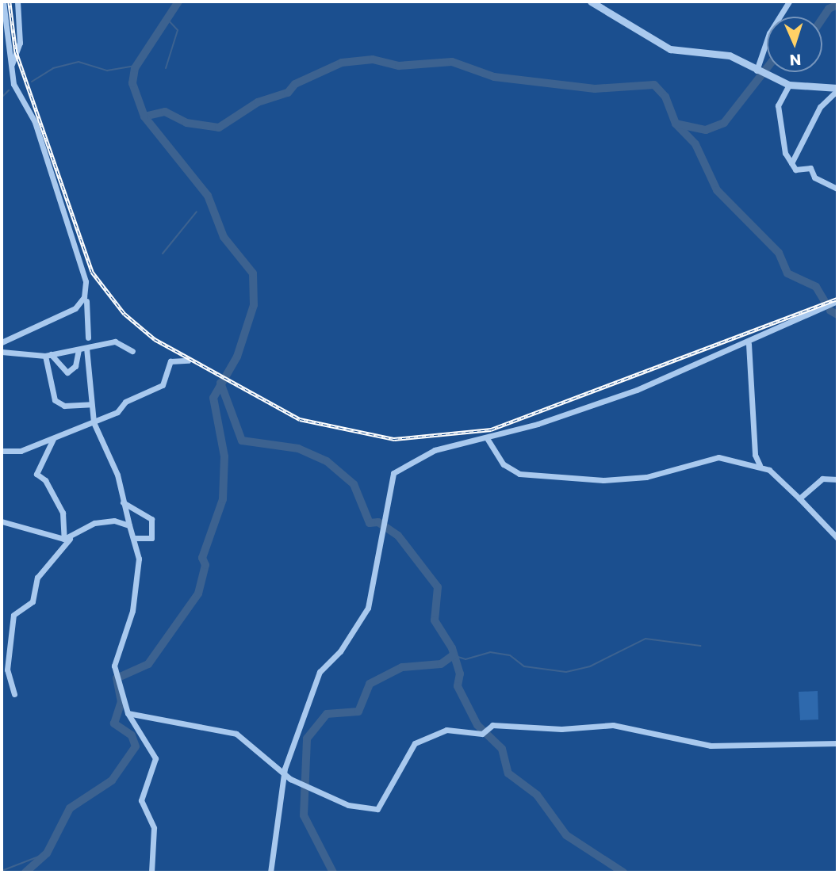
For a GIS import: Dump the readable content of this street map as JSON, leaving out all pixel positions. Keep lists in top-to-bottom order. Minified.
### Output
{"north":"bottom"}
